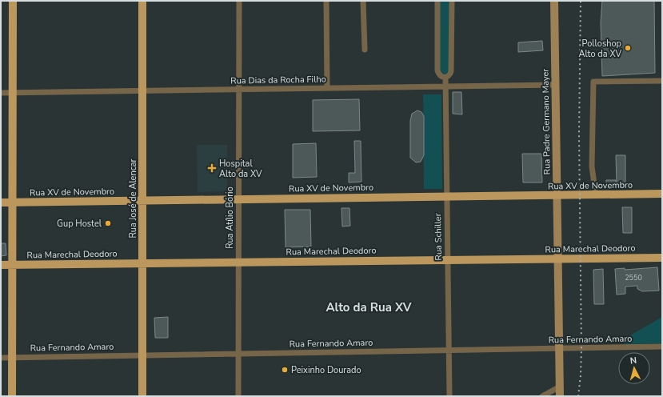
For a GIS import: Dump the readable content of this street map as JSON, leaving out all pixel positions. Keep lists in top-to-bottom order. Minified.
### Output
{"streets":{"main road":["Rua XV de Novembro","Rua José de Alencar","Rua Marechal Deodoro"],"street":["Rua Dias da Rocha Filho","Rua Padre Germano Mayer","Rua Atílio Bório","Rua Schiller","Rua Fernando Amaro"]},"crossings":[["Rua Dias da Rocha Filho","Rua Padre Germano Mayer"],["Rua Dias da Rocha Filho","Rua José de Alencar"],["Rua Dias da Rocha Filho","Rua Atílio Bório"],["Rua Dias da Rocha Filho","Rua Schiller"],["Rua Padre Germano Mayer","Rua XV de Novembro"],["Rua Padre Germano Mayer","Rua Marechal Deodoro"],["Rua Padre Germano Mayer","Rua Fernando Amaro"],["Rua XV de Novembro","Rua José de Alencar"],["Rua XV de Novembro","Rua Atílio Bório"],["Rua XV de Novembro","Rua Schiller"],["Rua José de Alencar","Rua Marechal Deodoro"],["Rua José de Alencar","Rua Fernando Amaro"],["Rua Atílio Bório","Rua Marechal Deodoro"],["Rua Atílio Bório","Rua Fernando Amaro"],["Rua Schiller","Rua Marechal Deodoro"],["Rua Schiller","Rua Fernando Amaro"]],"districts":["Alto da Rua XV"],"places":{"other":["Polloshop Alto da XV","Gup Hostel","Peixinho Dourado"],"health":["Hospital Alto da XV"]},"house_numbers":["2550"],"north":"top"}
